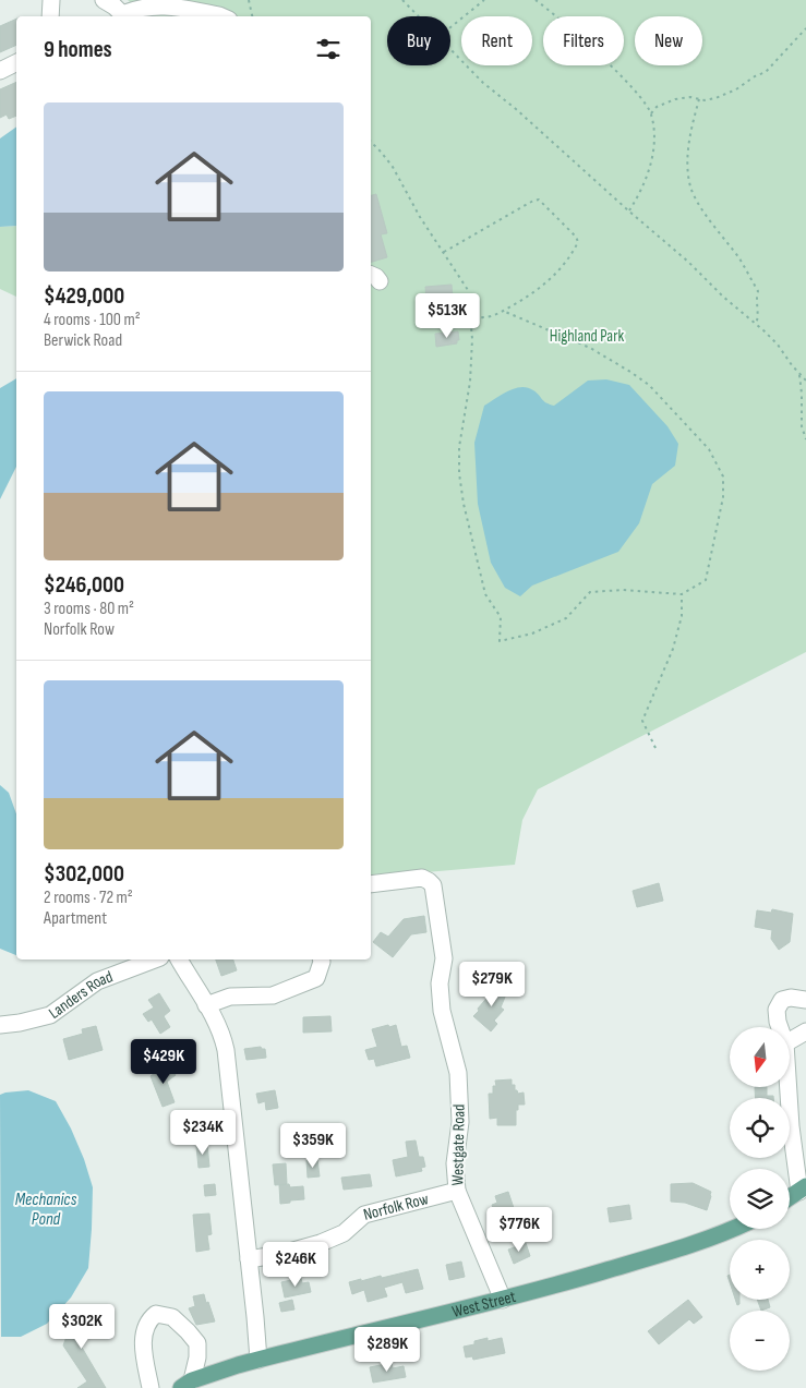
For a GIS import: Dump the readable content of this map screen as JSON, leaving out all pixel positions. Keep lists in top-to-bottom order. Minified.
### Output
{"streets":{"main road":["West Street"],"street":["Landers Road","Westgate Road","Norfolk Row"]},"crossings":[["Westgate Road","Norfolk Row"],["Westgate Road","West Street"]],"water":["Mechanics Pond"],"parks":["Highland Park"],"north":"bottom","page":{"chip":["Buy","Rent","Filters","New"],"heading":"9 homes","list":[{"name":"$429,000","note":"4 rooms · 100 m² · Berwick Road"},{"name":"$246,000","note":"3 rooms · 80 m² · Norfolk Row"},{"name":"$302,000","note":"2 rooms · 72 m² · Apartment"}],"price":["$513K","$279K","$429K","$234K","$359K","$776K","$246K","$302K","$289K"],"map_buttons":["+","−"]}}
